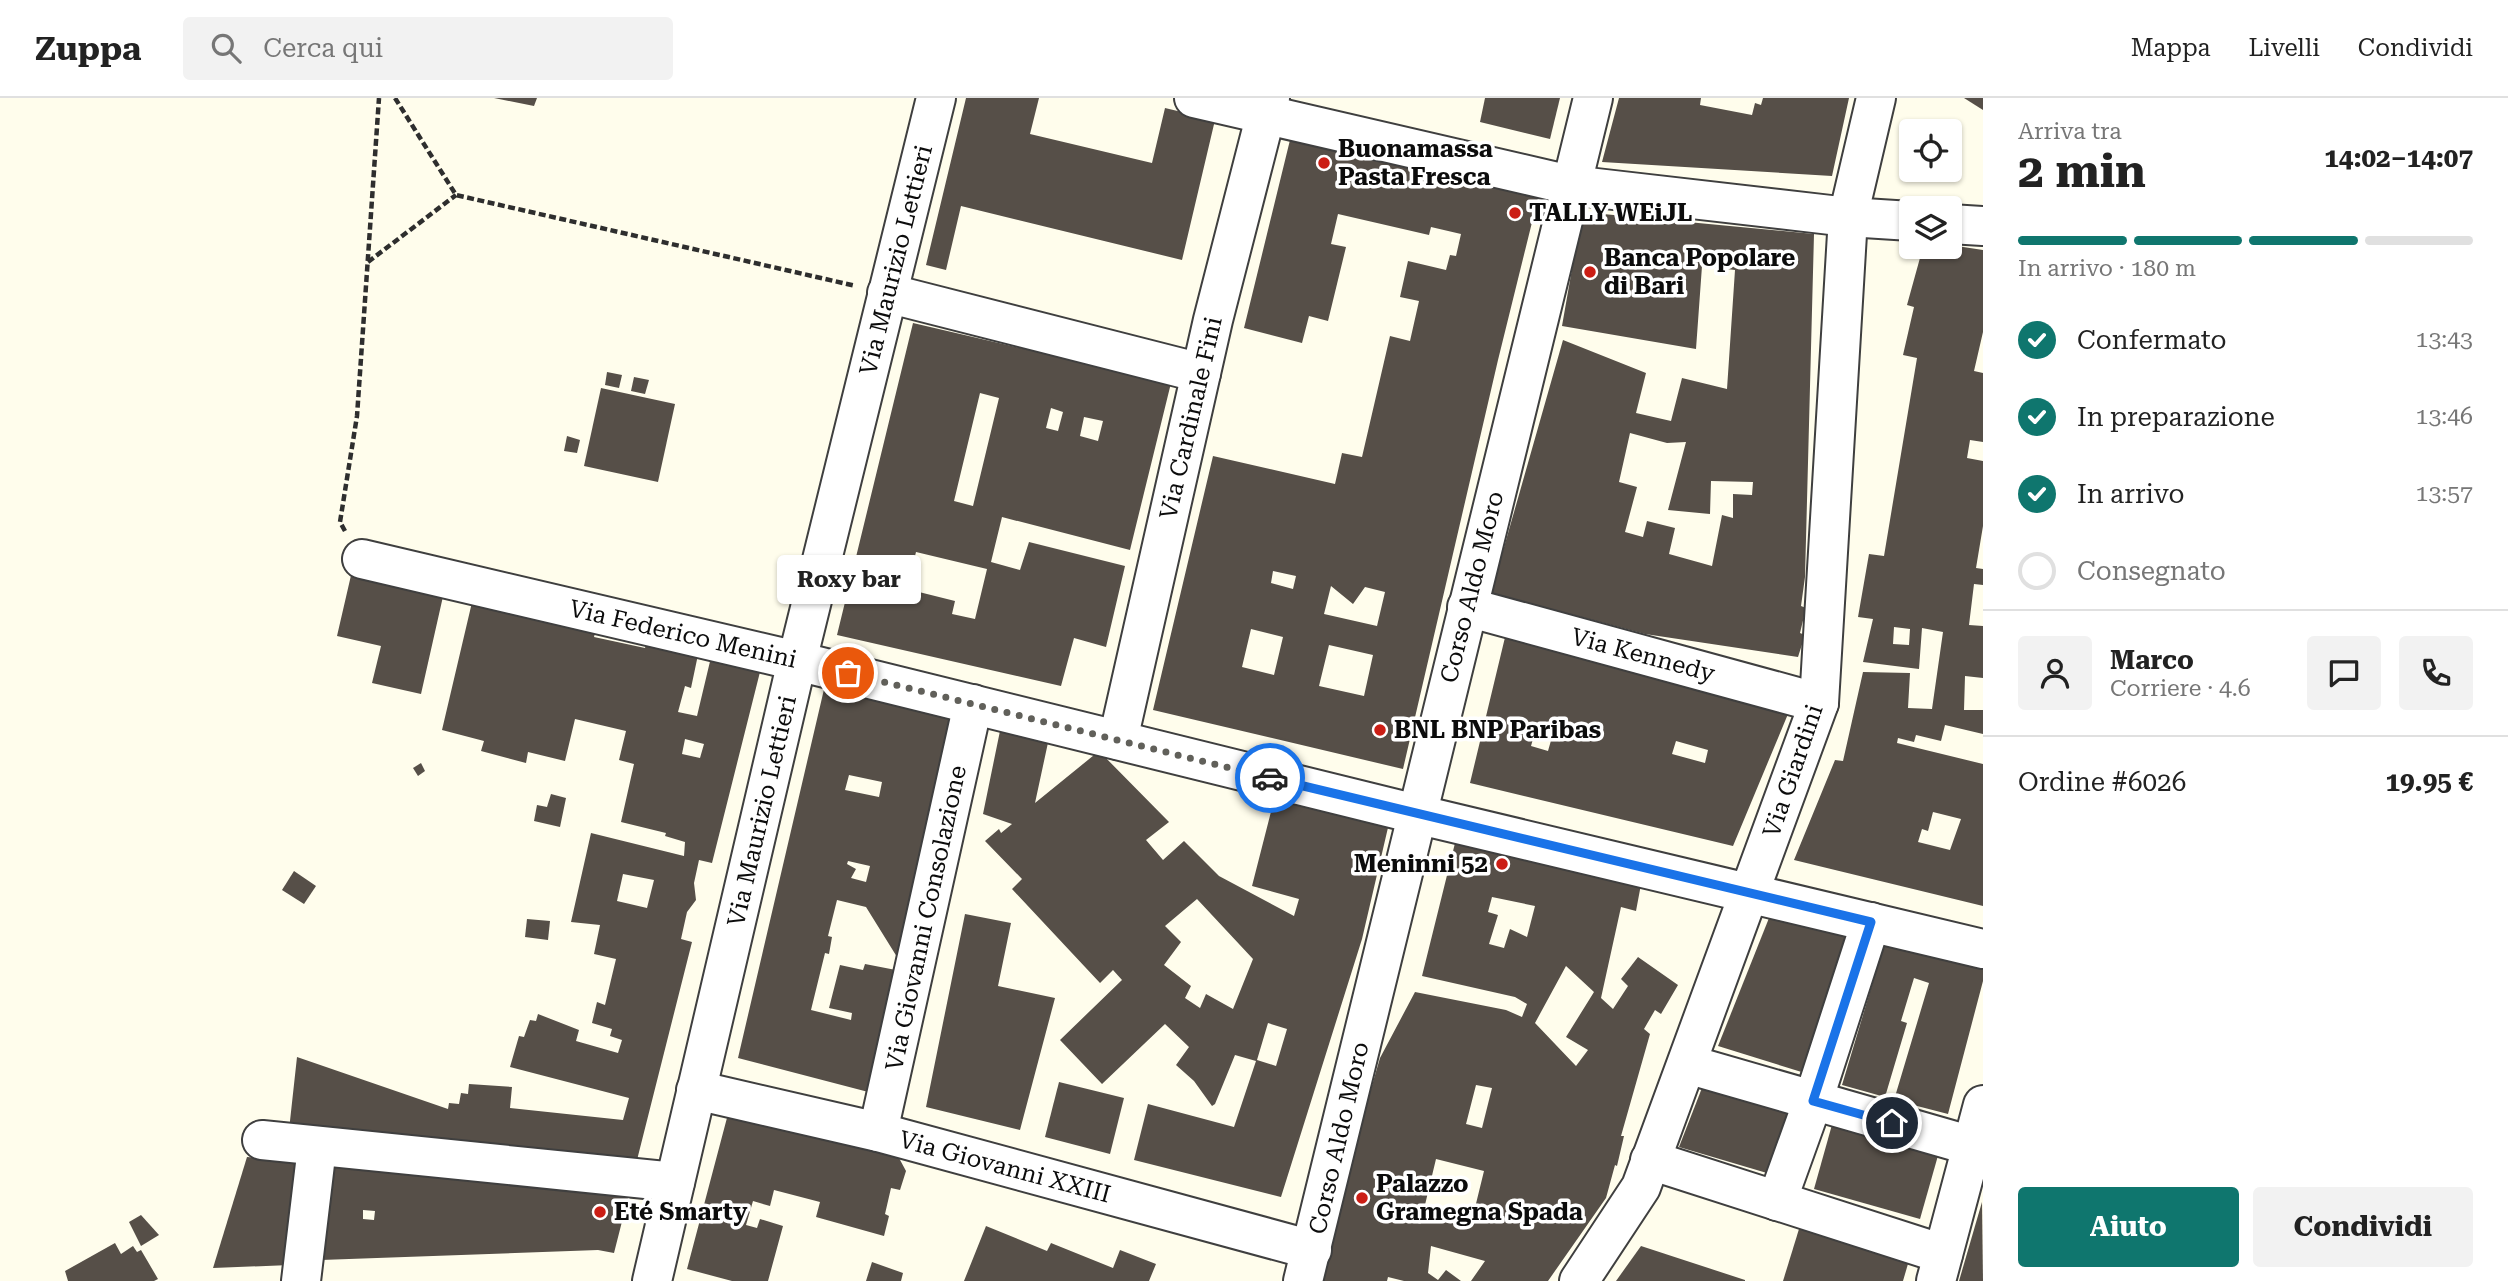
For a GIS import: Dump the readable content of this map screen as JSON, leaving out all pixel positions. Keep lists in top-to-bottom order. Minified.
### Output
{"streets":{"street":["Via Maurizio Lettieri","Via Cardinale Fini","Corso Aldo Moro","Via Federico Menini","Via Kennedy","Via Giardini","Via Giovanni Consolazione","Via Giovanni XXIII"]},"crossings":[["Via Maurizio Lettieri","Via Federico Menini"],["Via Maurizio Lettieri","Via Giovanni XXIII"],["Via Cardinale Fini","Via Federico Menini"],["Corso Aldo Moro","Via Federico Menini"],["Corso Aldo Moro","Via Kennedy"],["Corso Aldo Moro","Via Giovanni XXIII"],["Via Federico Menini","Via Giardini"],["Via Federico Menini","Via Giovanni Consolazione"],["Via Kennedy","Via Giardini"],["Via Giovanni Consolazione","Via Giovanni XXIII"]],"places":["Buonamassa Pasta Fresca","TALLY WEiJL","Banca Popolare di Bari","Roxy bar","BNL BNP Paribas","Meninni 52","Palazzo Gramegna Spada","Eté Smarty"],"page":{"header":"Zuppa","search":"Cerca qui","nav":["Mappa","Livelli","Condividi"],"heading":["2 min","Arriva tra","14:02–14:07"],"panel":["Marco","Corriere · 4.6","Ordine #6026","19.95 €"],"bar":"In arrivo · 180 m","list":[["Confermato","13:43"],["In preparazione","13:46"],["In arrivo","13:57"],"Consegnato"],"bubble":"Roxy bar","buttons":["Aiuto","Condividi"]}}
